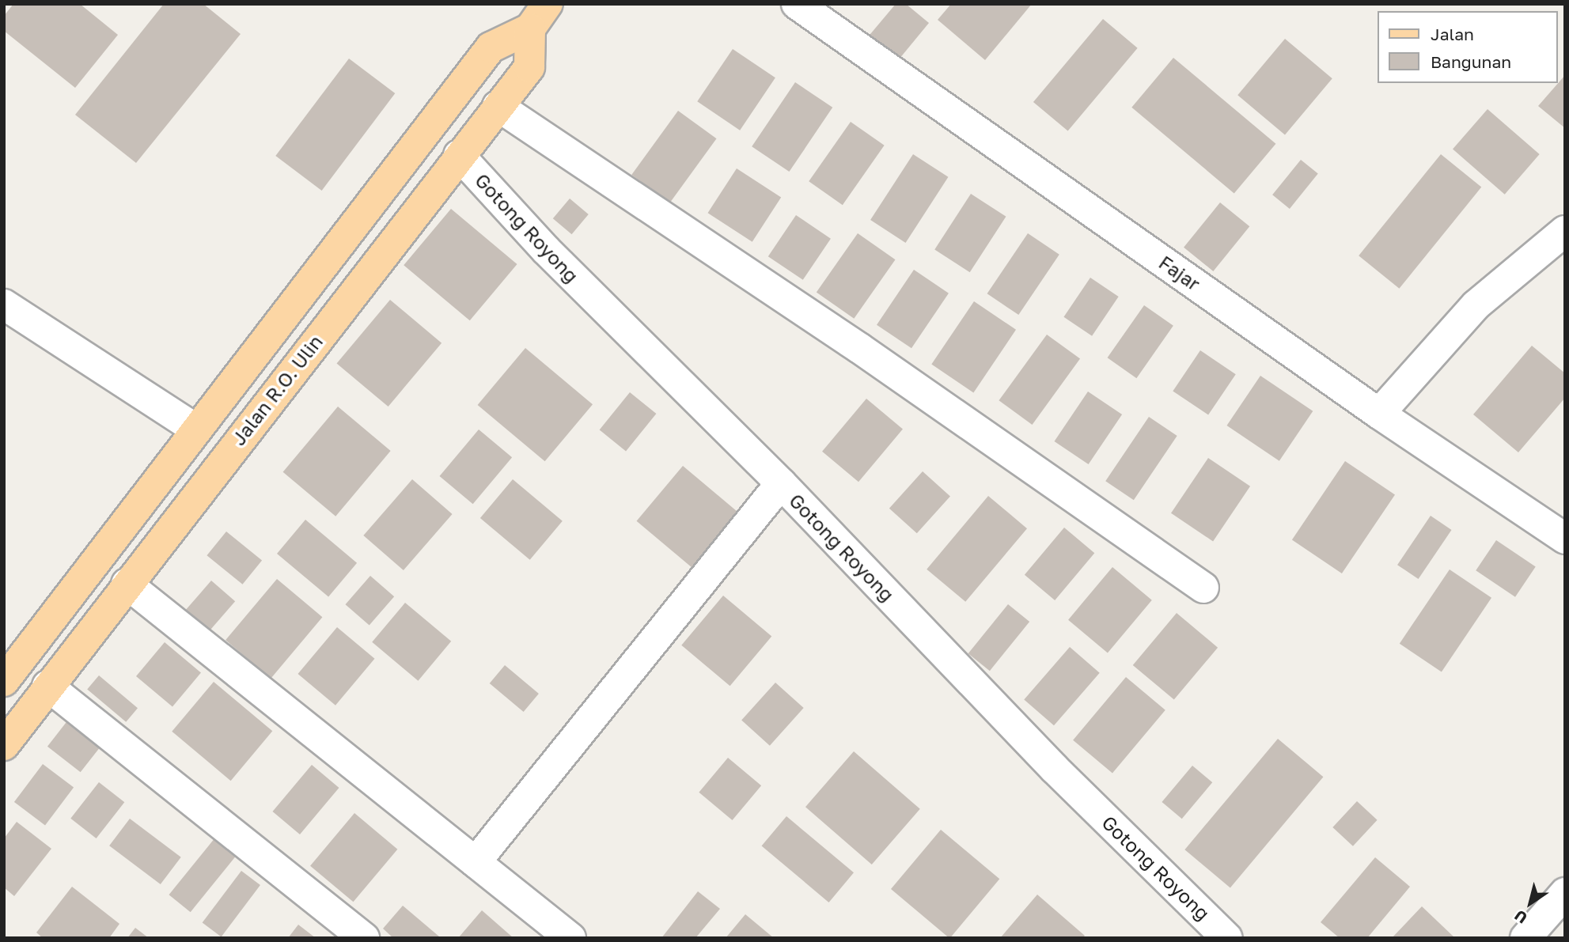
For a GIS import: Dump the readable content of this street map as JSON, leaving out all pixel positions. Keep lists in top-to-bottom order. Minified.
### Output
{"streets":{"main road":["Jalan R.O. Ulin"],"street":["Gotong Royong","Fajar"]},"crossings":[["Gotong Royong","Jalan R.O. Ulin"]],"legend":["Jalan","Bangunan"],"north":"bottom left"}
